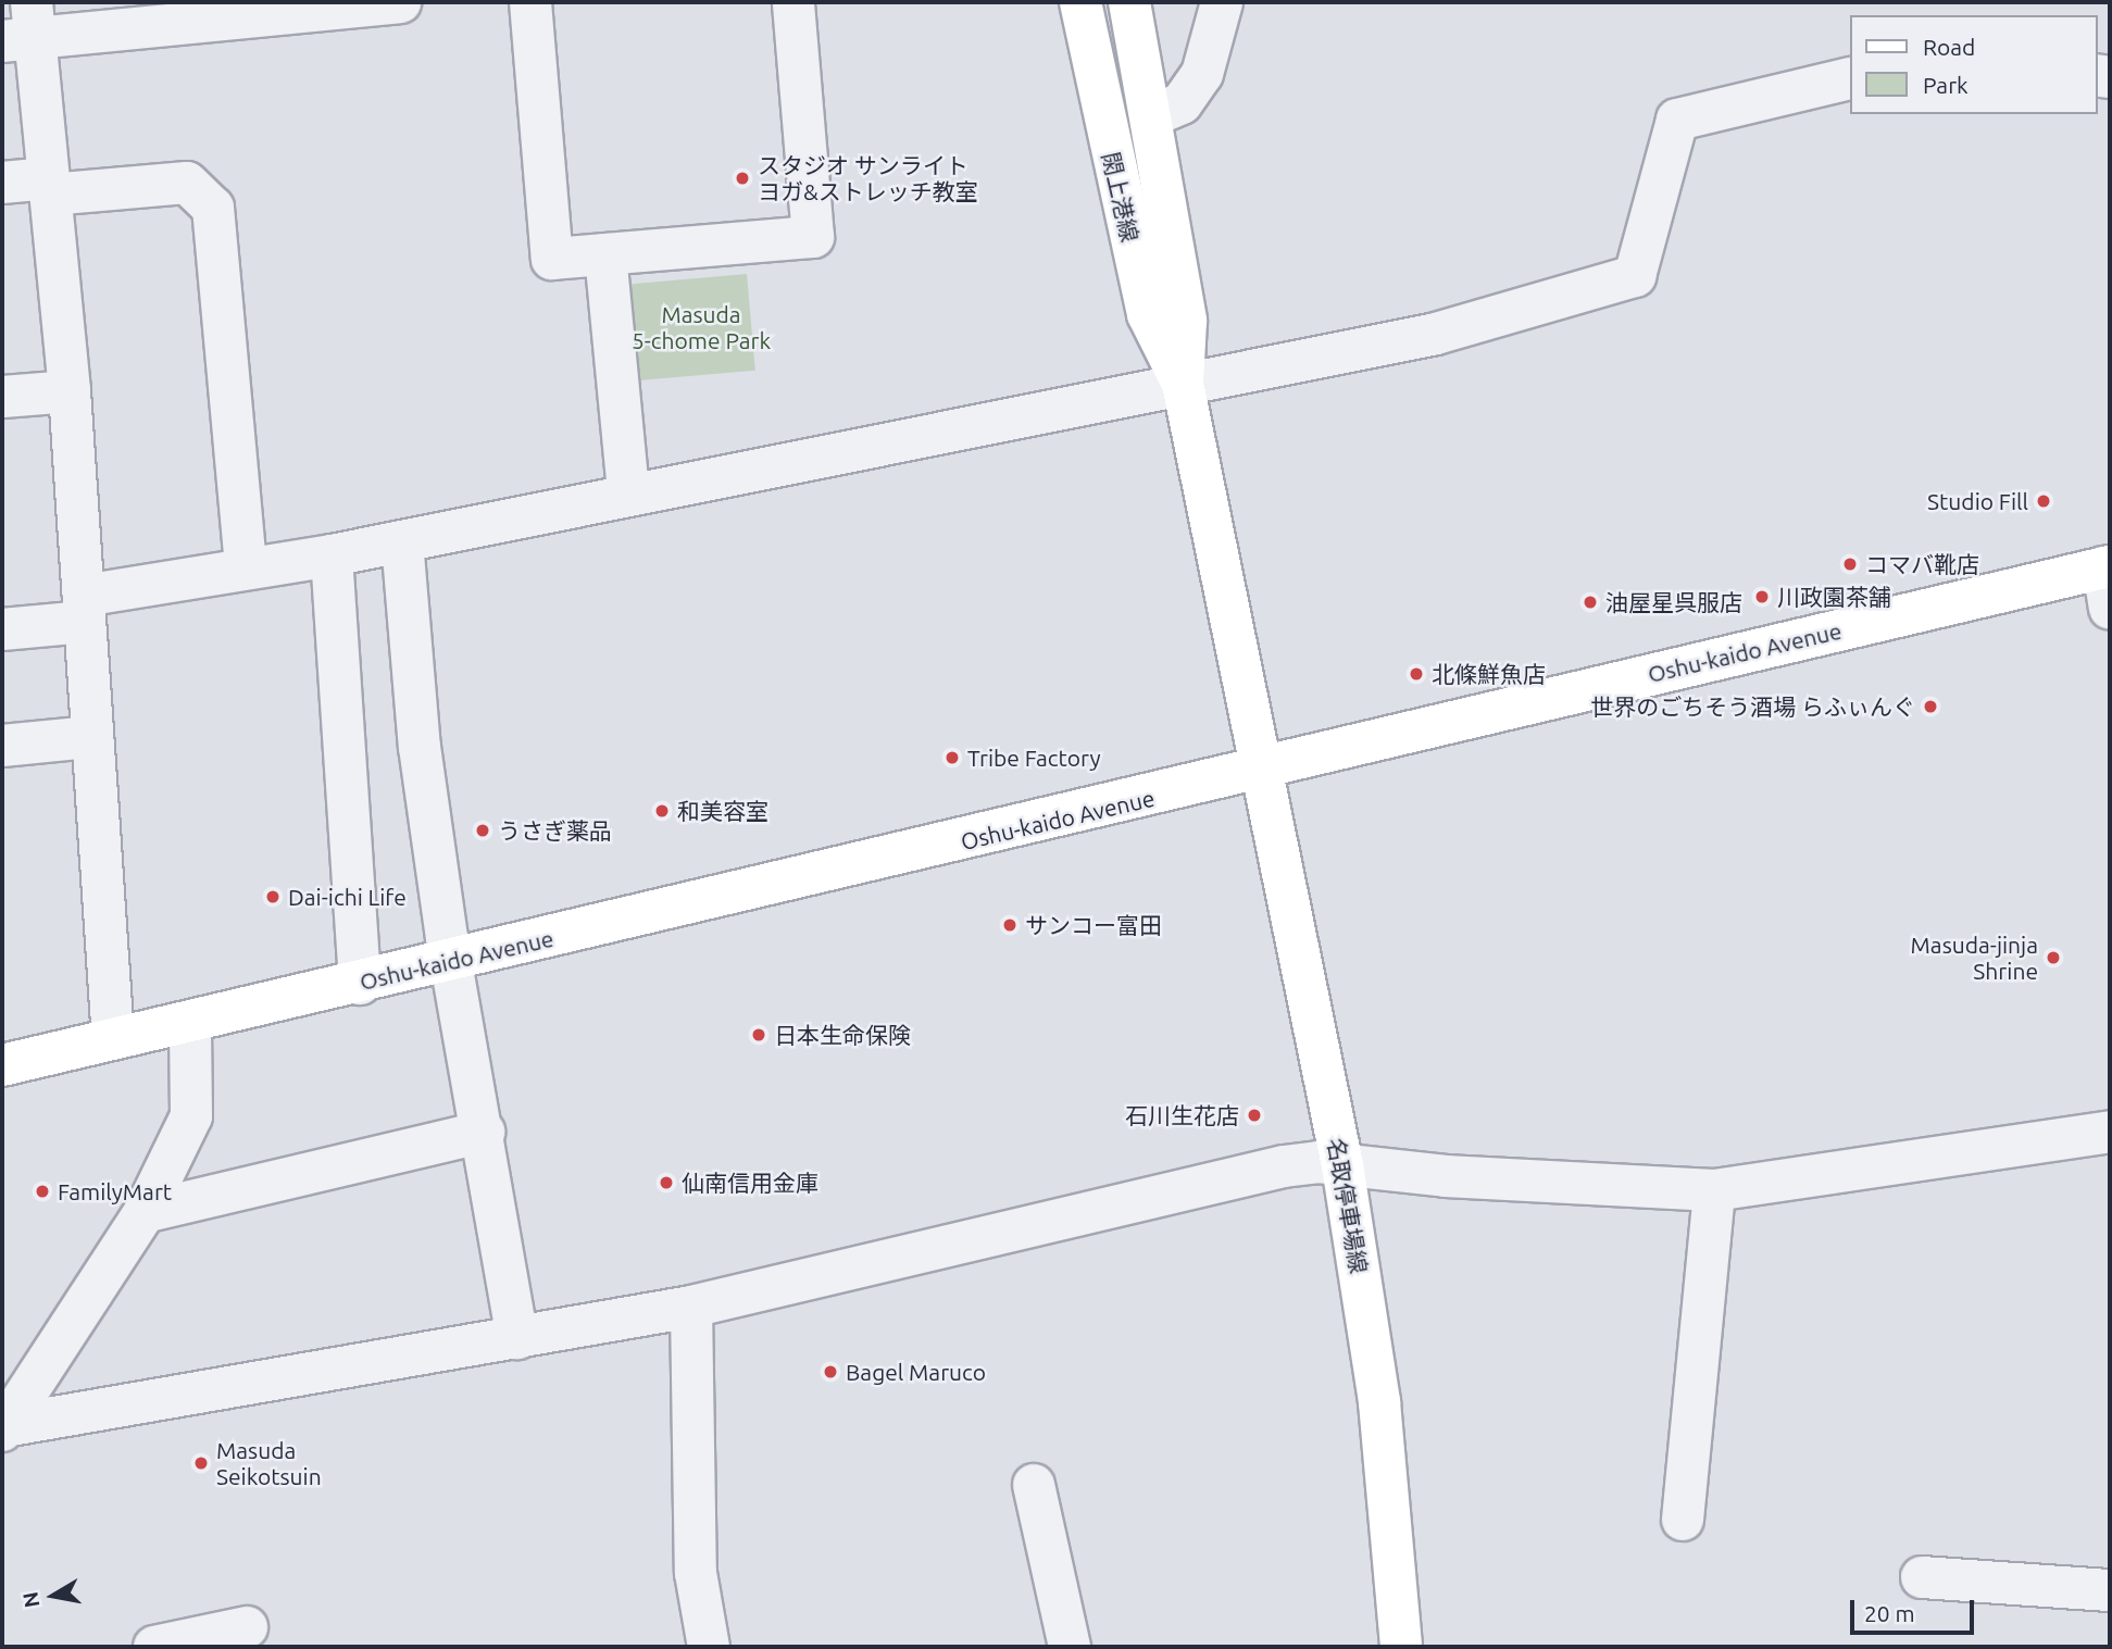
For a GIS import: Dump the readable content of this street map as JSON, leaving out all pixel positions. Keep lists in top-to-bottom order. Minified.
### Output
{"streets":{"main road":["閖上港線","Oshu-kaido Avenue","名取停車場線"]},"crossings":[["閖上港線","Oshu-kaido Avenue"],["閖上港線","名取停車場線"],["Oshu-kaido Avenue","名取停車場線"]],"parks":["Masuda 5-chome Park"],"places":["スタジオ サンライト ヨガ&ストレッチ教室","Studio Fill","コマバ靴店","川政園茶舗","油屋星呉服店","北條鮮魚店","世界のごちそう酒場 らふぃんぐ","Tribe Factory","和美容室","うさぎ薬品","Dai-ichi Life","サンコー富田","Masuda-jinja Shrine","日本生命保険","石川生花店","仙南信用金庫","FamilyMart","Bagel Maruco","Masuda Seikotsuin"],"legend":["Road","Park"],"scale_bar":"20 m","north":"left"}
